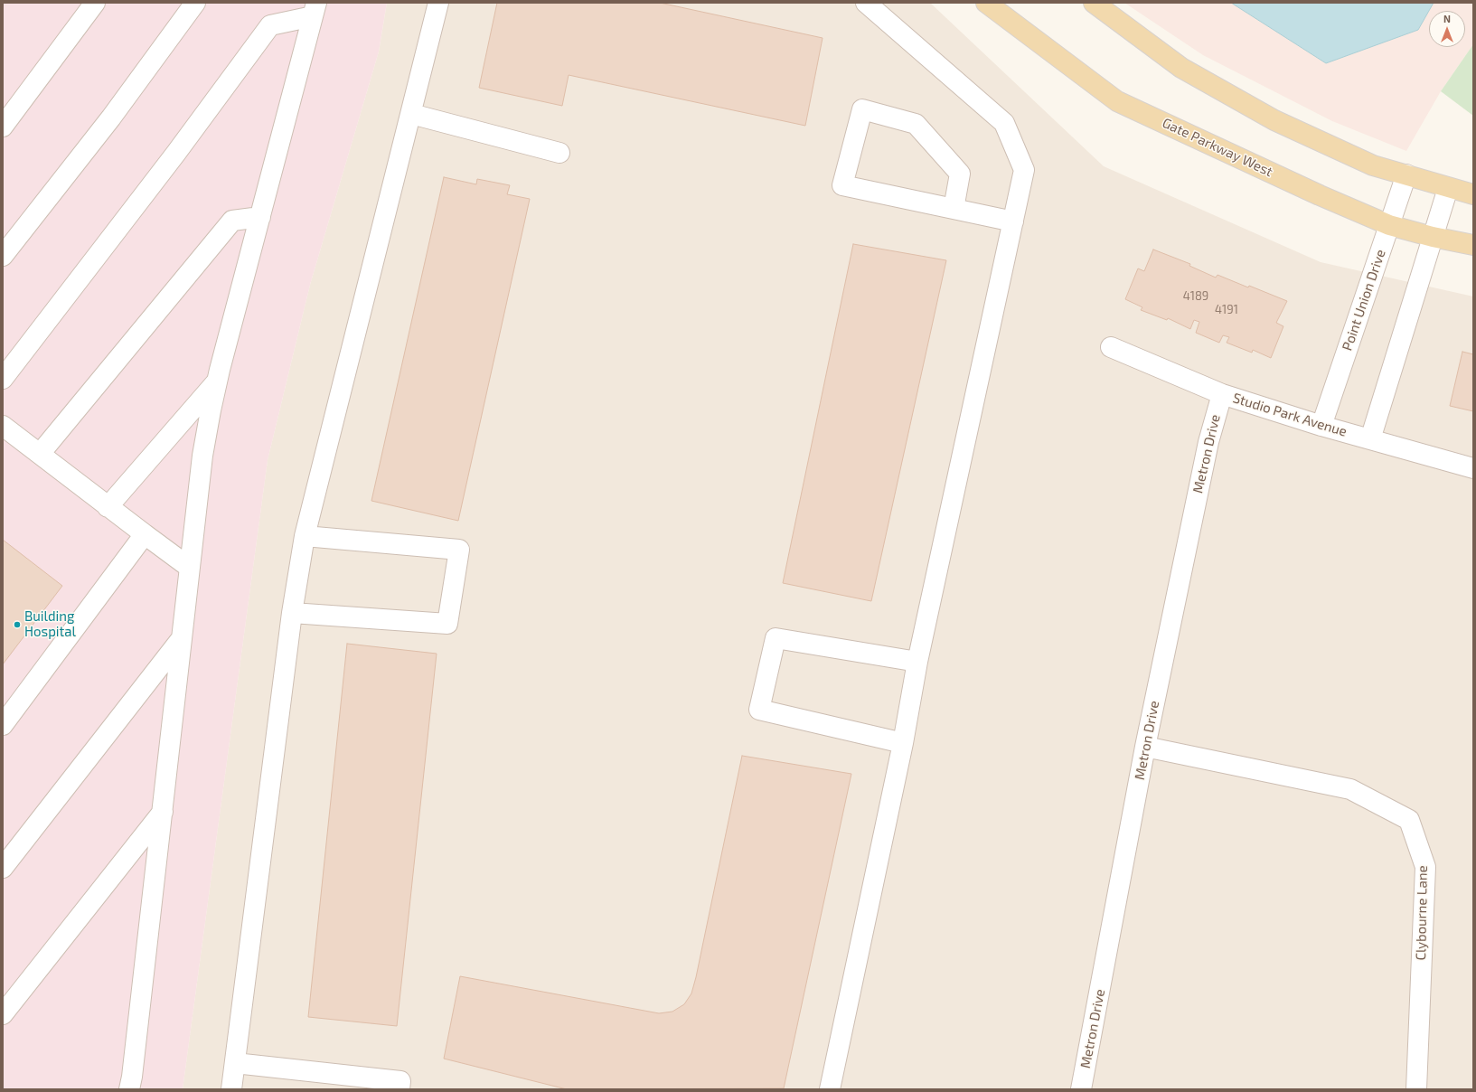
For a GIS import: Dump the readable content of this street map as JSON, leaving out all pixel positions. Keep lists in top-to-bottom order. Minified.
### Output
{"streets":{"main road":["Gate Parkway West"],"street":["Point Union Drive","Studio Park Avenue","Metron Drive","Clybourne Lane"]},"crossings":[["Gate Parkway West","Point Union Drive"],["Point Union Drive","Studio Park Avenue"],["Studio Park Avenue","Metron Drive"],["Metron Drive","Clybourne Lane"]],"places":["Building Hospital"],"house_numbers":["4189","4191"],"north":"top"}
